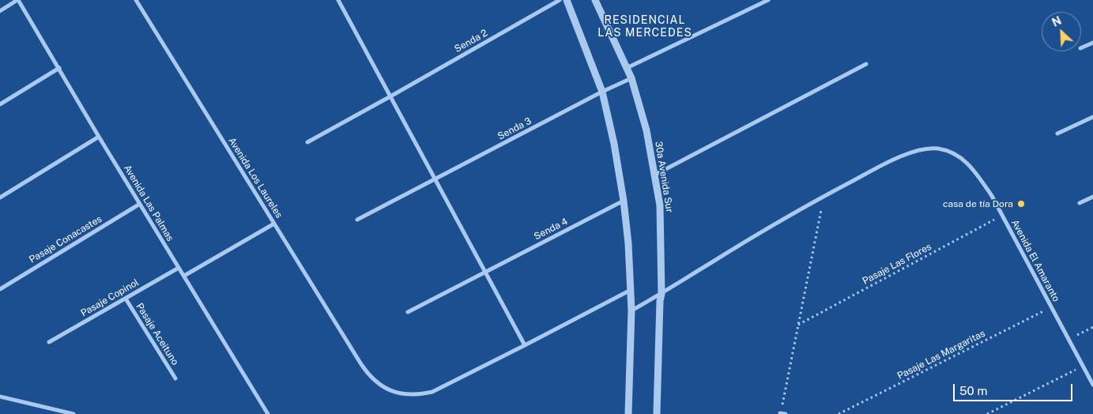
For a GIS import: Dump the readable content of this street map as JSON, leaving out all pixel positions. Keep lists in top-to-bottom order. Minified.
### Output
{"streets":{"street":["Senda 2","Senda 3","30a Avenida Sur","Avenida Los Laureles","Avenida Las Palmas","Senda 4","Pasaje Conacastes","Avenida El Amaranto","Pasaje Copinol","Pasaje Aceituno"],"path":["Pasaje Las Flores","Pasaje Las Margaritas"]},"crossings":[["Senda 3","30a Avenida Sur"],["Avenida Las Palmas","Pasaje Conacastes"],["Avenida Las Palmas","Pasaje Copinol"],["Avenida El Amaranto","Pasaje Las Flores"],["Avenida El Amaranto","Pasaje Las Margaritas"],["Pasaje Copinol","Pasaje Aceituno"]],"districts":["RESIDENCIAL LAS MERCEDES"],"places":["casa de tía Dora"],"scale_bar":"50 m","north":"top left"}
